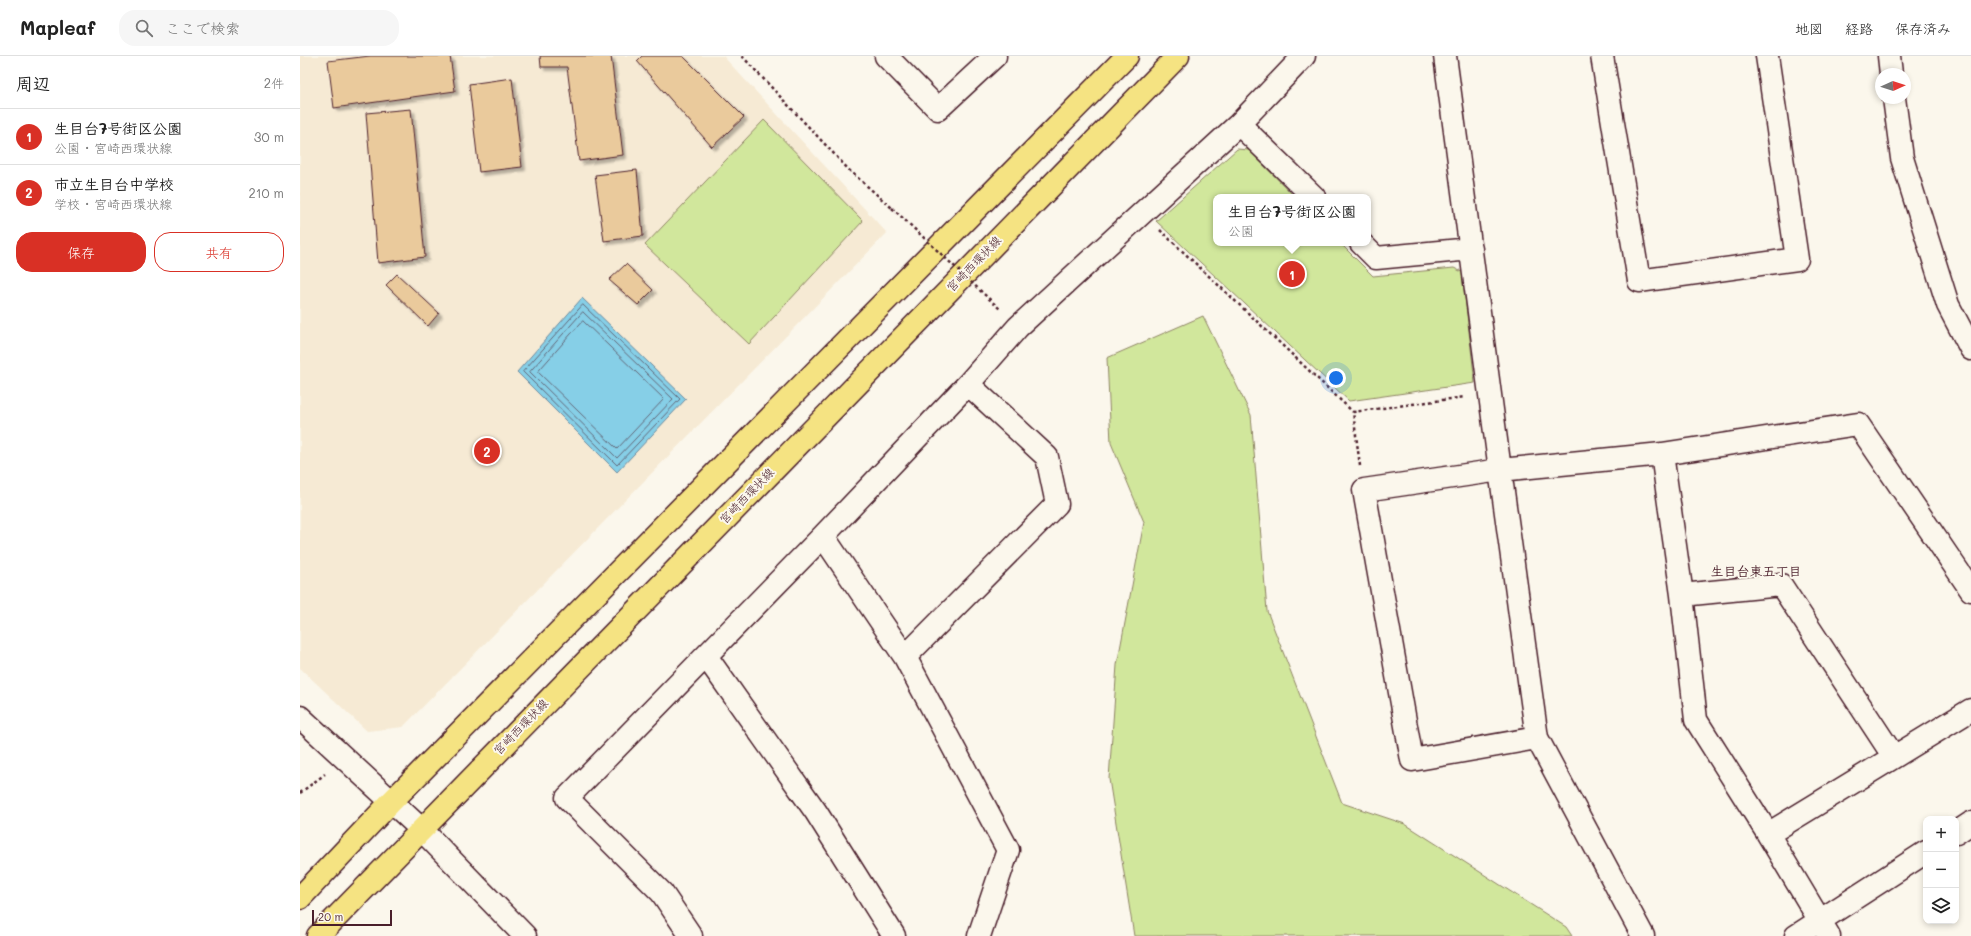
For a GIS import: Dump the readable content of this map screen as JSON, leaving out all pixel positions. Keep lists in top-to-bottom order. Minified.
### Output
{"streets":{"main road":["宮崎西環状線"]},"districts":["生目台東五丁目"],"scale_bar":"20 m","north":"right","page":{"header":"Mapleaf","search":"ここで検索","nav":["地図","経路","保存済み"],"heading":["周辺","2件"],"list":[{"mark":"1","name":"生目台7号街区公園","note":"公園 · 宮崎西環状線","value":"30 m"},{"mark":"2","name":"市立生目台中学校","note":"学校 · 宮崎西環状線","value":"210 m"}],"popup":["生目台7号街区公園","公園"],"buttons":["保存","共有"],"pins":["1","2"],"map_buttons":["+","−"],"scale":"20 m"}}
